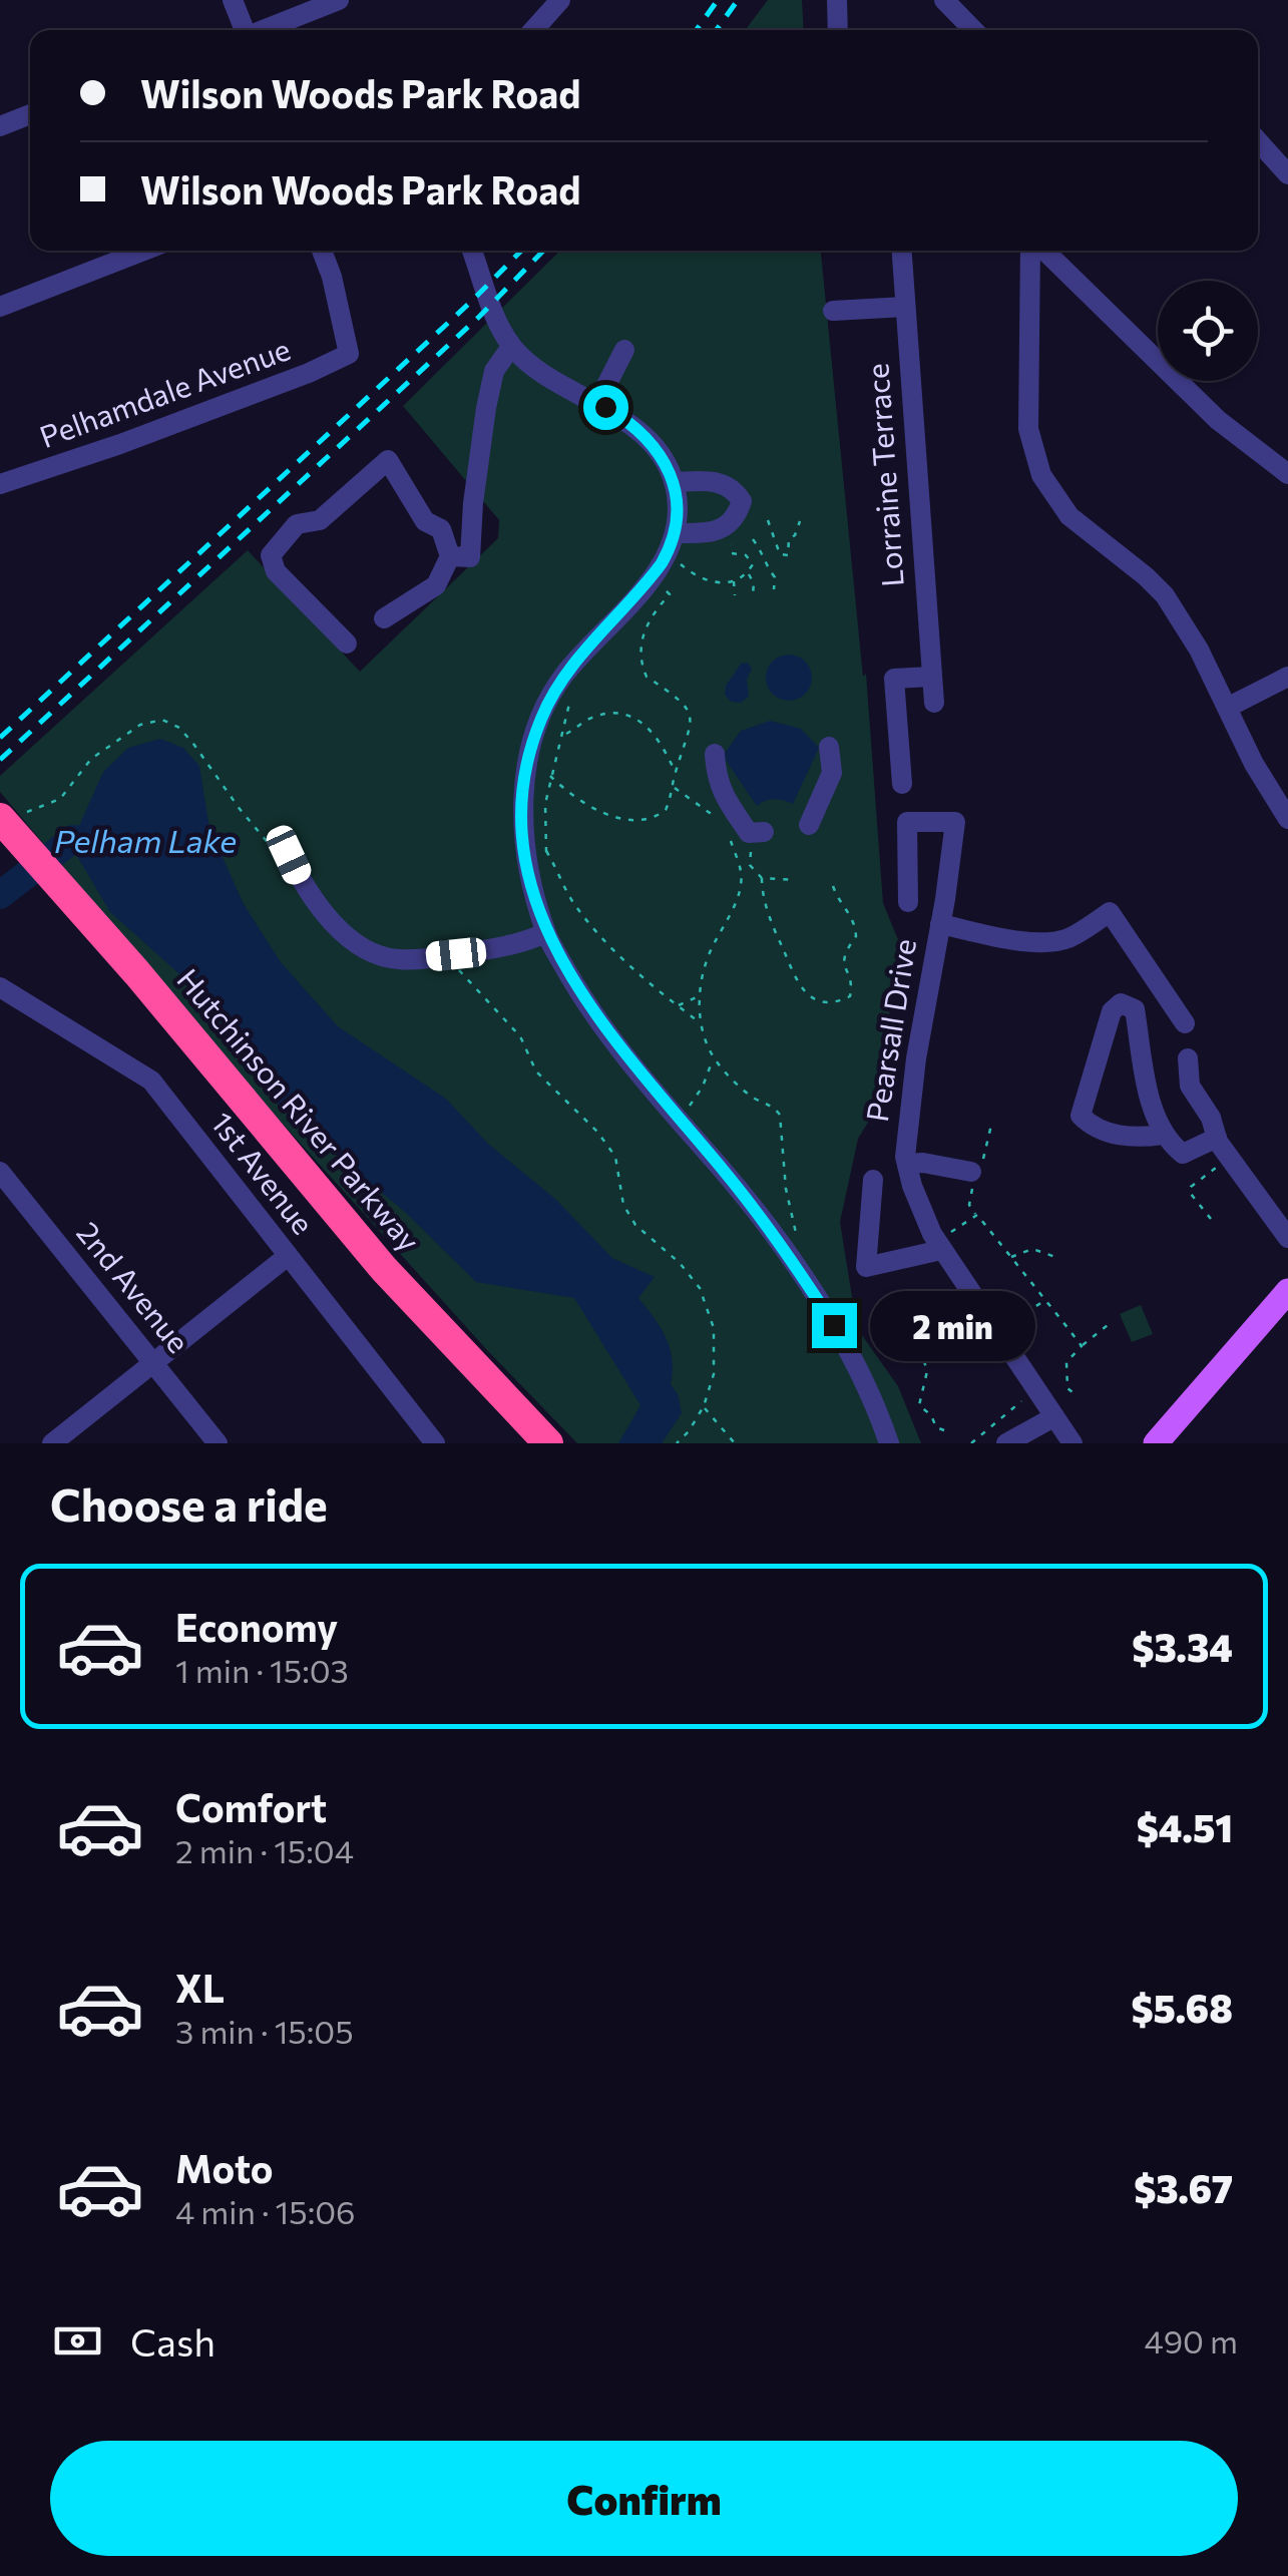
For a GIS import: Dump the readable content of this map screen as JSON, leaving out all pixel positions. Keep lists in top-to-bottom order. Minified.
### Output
{"streets":{"highway":["Hutchinson River Parkway"],"street":["Pelhamdale Avenue","Lorraine Terrace","Pearsall Drive","1st Avenue","2nd Avenue"]},"water":["Pelham Lake"],"page":{"banner":["Wilson Woods Park Road","Wilson Woods Park Road"],"bubble":"2 min","heading":"Choose a ride","list":[{"name":"Economy","note":"1 min · 15:03","value":"$3.34"},{"name":"Comfort","note":"2 min · 15:04","value":"$4.51"},{"name":"XL","note":"3 min · 15:05","value":"$5.68"},{"name":"Moto","note":"4 min · 15:06","value":"$3.67"}],"pay":["Cash","490 m"],"buttons":"Confirm"}}
